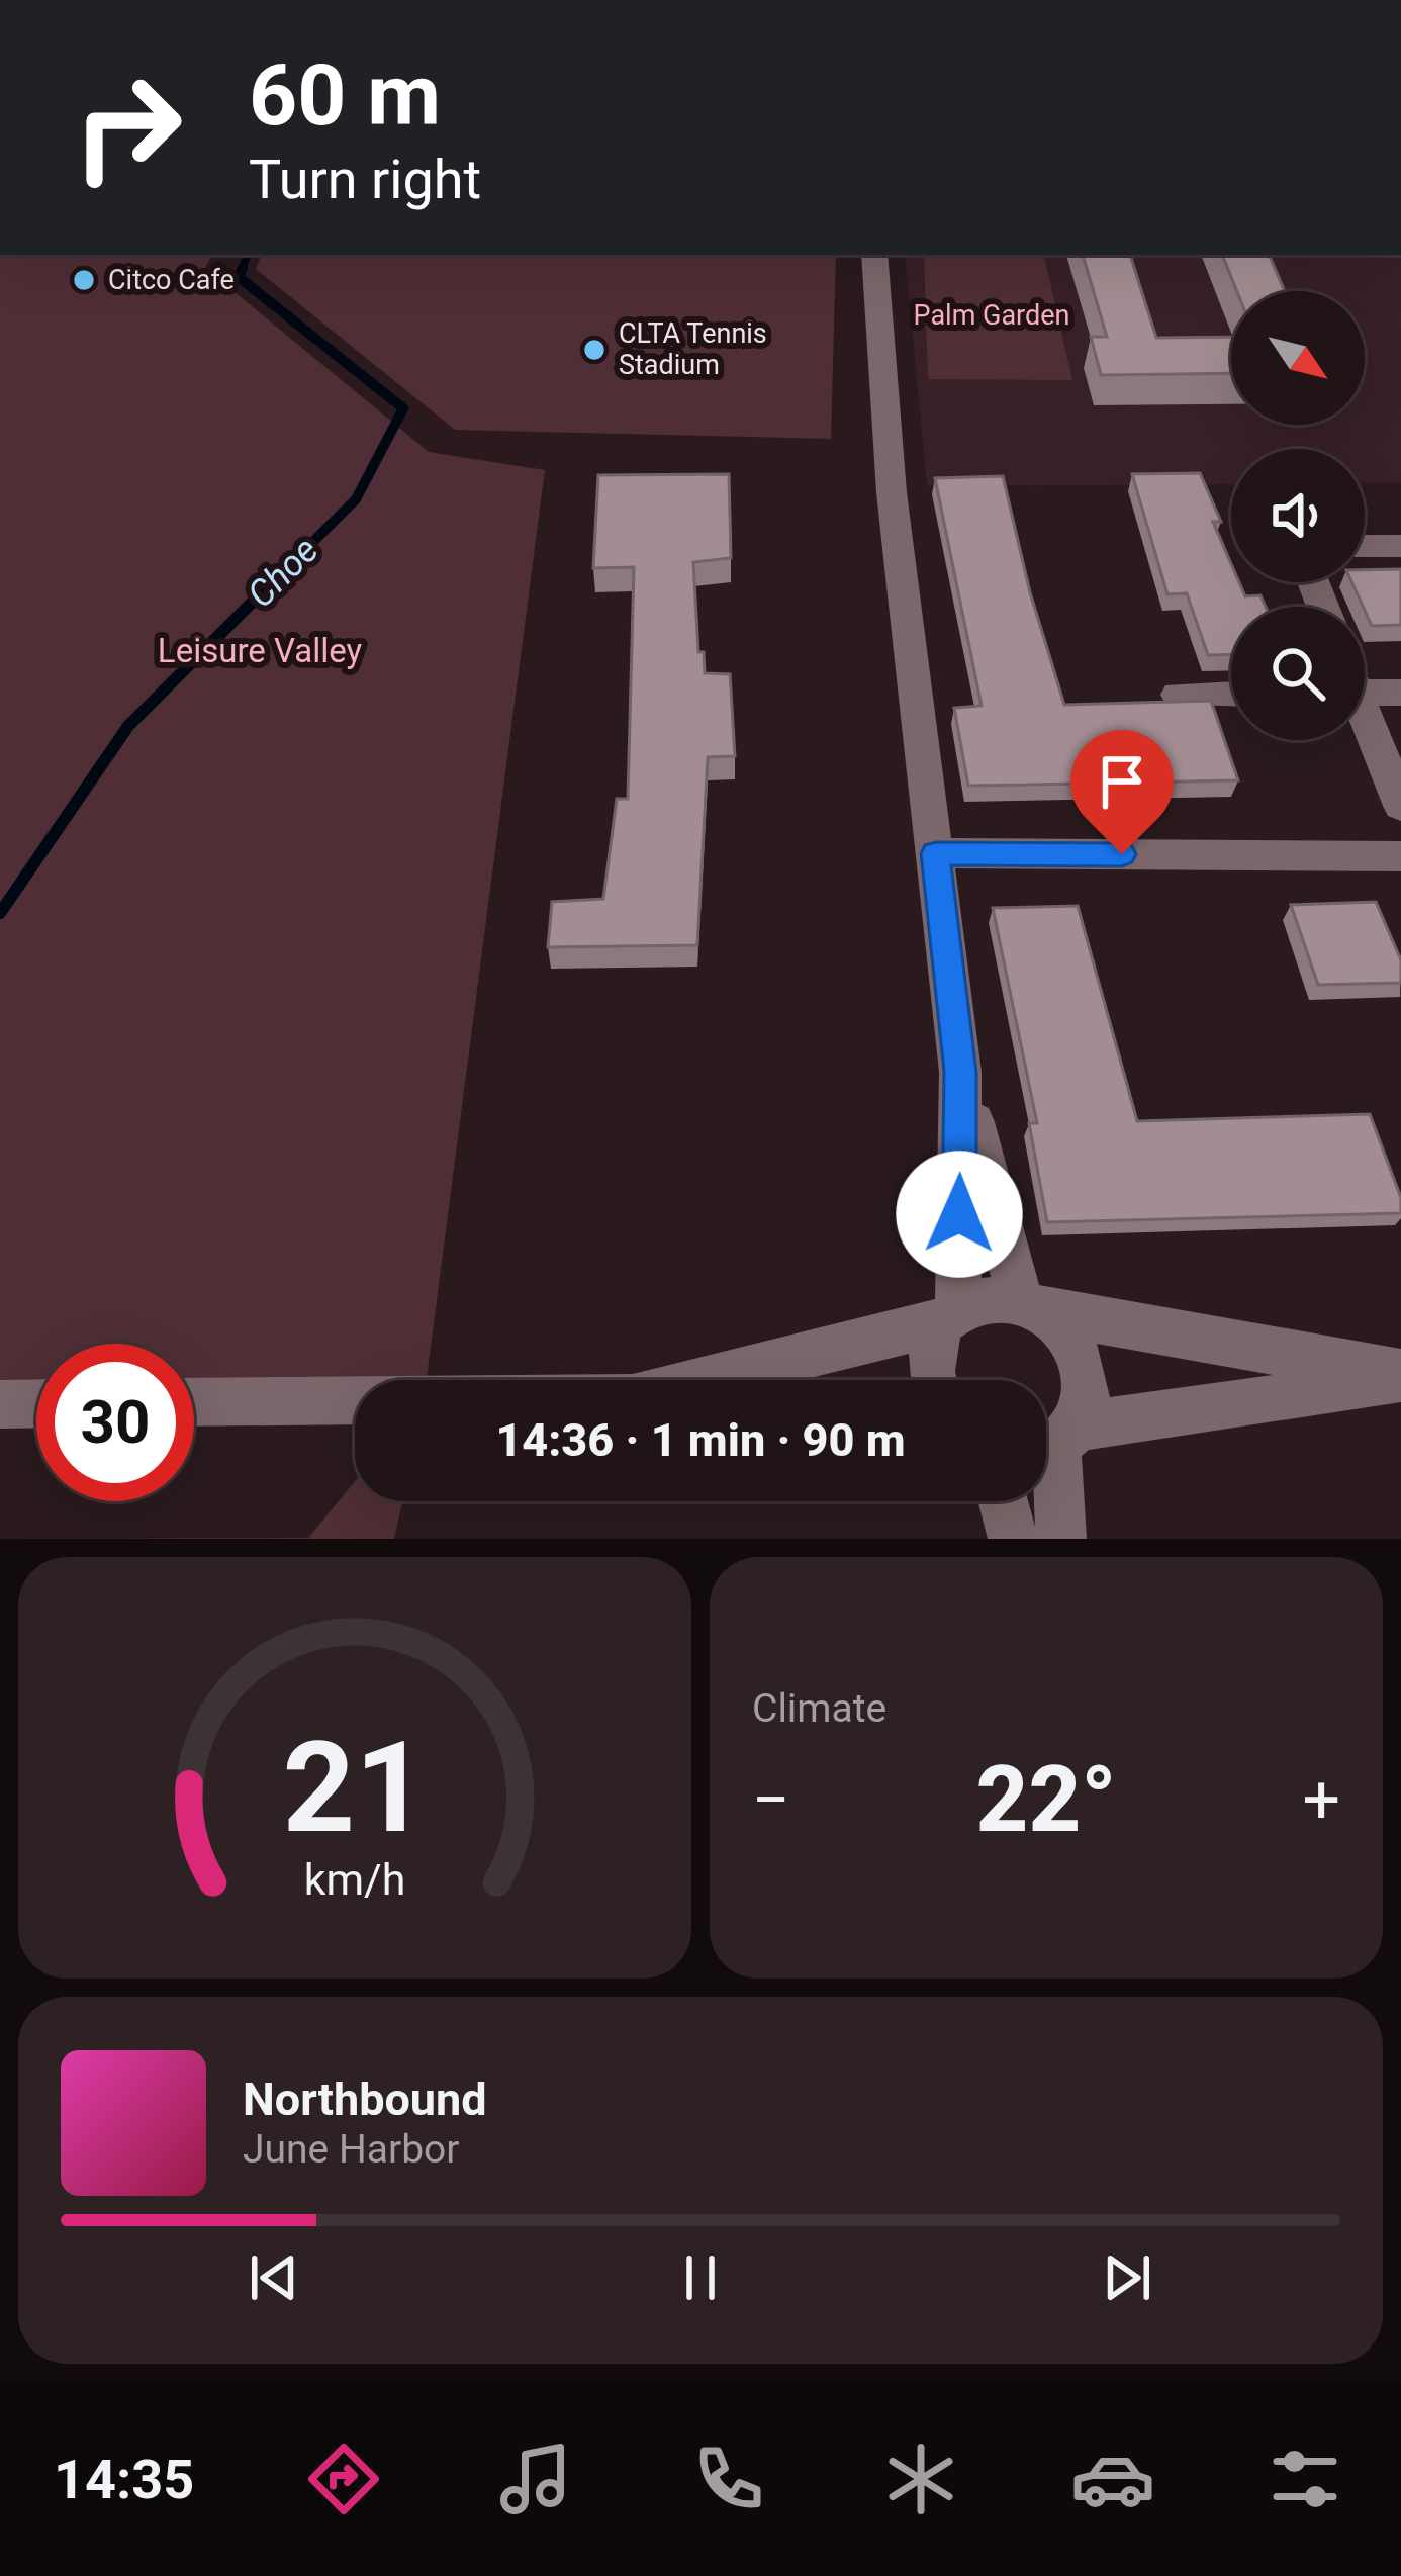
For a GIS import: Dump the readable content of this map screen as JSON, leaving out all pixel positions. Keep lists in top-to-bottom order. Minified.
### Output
{"water":["Choe"],"parks":["Palm Garden","Leisure Valley"],"places":["Citco Cafe","CLTA Tennis Stadium"],"north":"bottom right","page":{"turn":["60 m","Turn right"],"limit":"30","trip":"14:36 · 1 min · 90 m","tile":"Climate","heat":["−","22°","+"],"song":["Northbound","June Harbor"],"tabs":"14:35","gauge":["21","km/h"]}}
